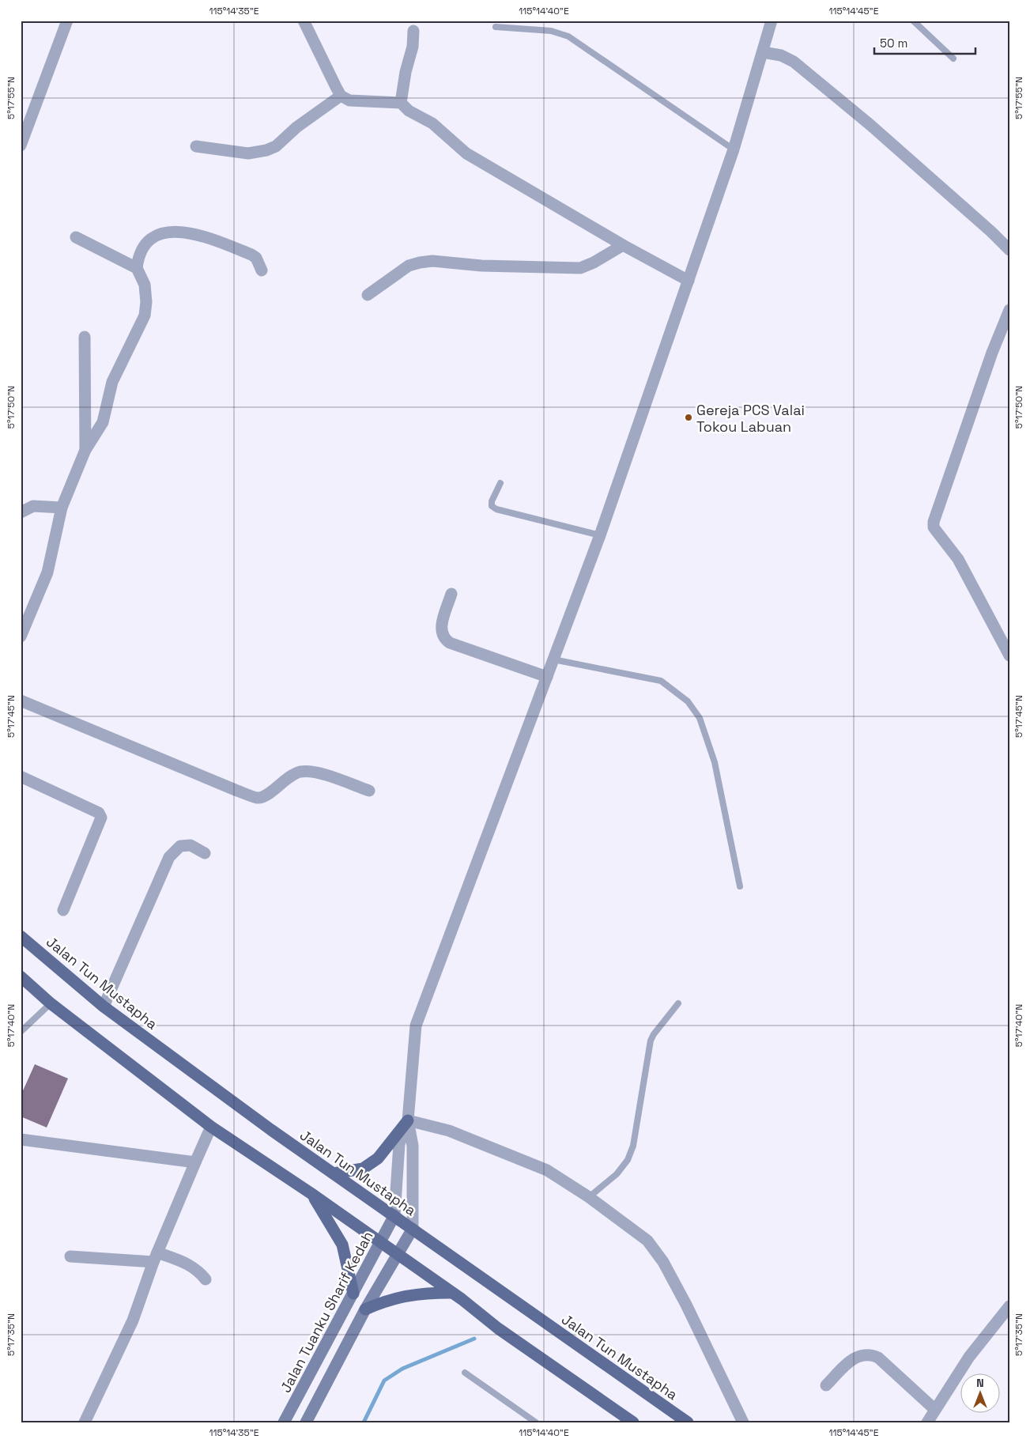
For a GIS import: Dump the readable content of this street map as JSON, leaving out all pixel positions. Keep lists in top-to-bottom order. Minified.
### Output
{"streets":{"main road":["Jalan Tun Mustapha","Jalan Tuanku Sharif Kedah"]},"crossings":[["Jalan Tun Mustapha","Jalan Tuanku Sharif Kedah"]],"places":["Gereja PCS Valai Tokou Labuan"],"scale_bar":"50 m","north":"top","coordinates":["115°14'35\"E","115°14'40\"E","115°14'45\"E","5°17'55\"N","5°17'50\"N","5°17'45\"N","5°17'40\"N","5°17'35\"N"]}
